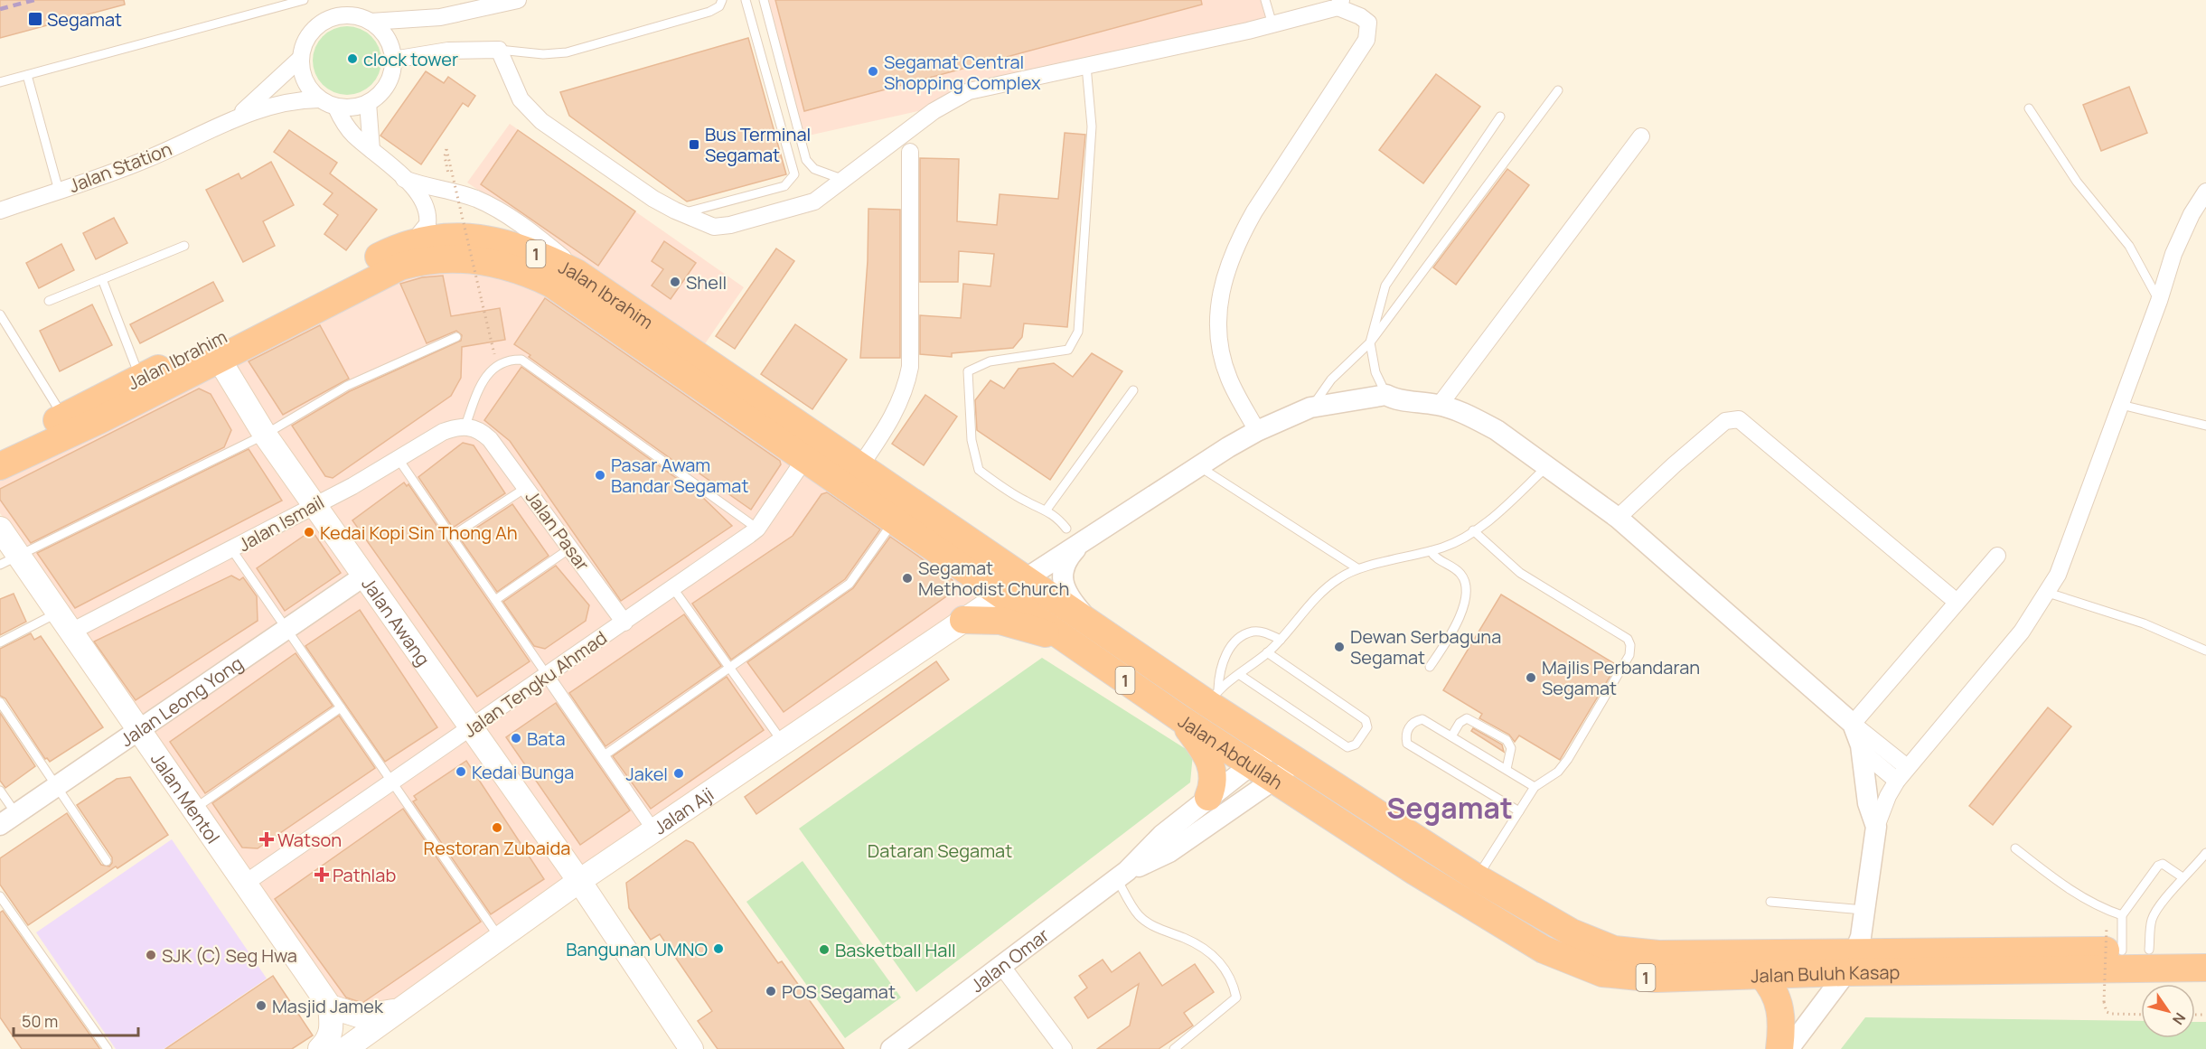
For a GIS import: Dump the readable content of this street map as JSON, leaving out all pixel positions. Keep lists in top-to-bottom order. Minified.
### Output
{"streets":{"highway":["1","Jalan Ibrahim","Jalan Abdullah","Jalan Buluh Kasap"],"main road":["Jalan Awang","Jalan Mentol","Jalan Aji"],"street":["Jalan Station","Jalan Ismail","Jalan Pasar","Jalan Tengku Ahmad","Jalan Leong Yong","Jalan Omar"]},"crossings":[["Jalan Ibrahim","Jalan Awang"],["Jalan Ibrahim","Jalan Tengku Ahmad"],["Jalan Ibrahim","Jalan Abdullah"],["Jalan Ibrahim","Jalan Aji"],["Jalan Ismail","Jalan Pasar"],["Jalan Ismail","Jalan Awang"],["Jalan Ismail","Jalan Mentol"],["Jalan Pasar","Jalan Tengku Ahmad"],["Jalan Awang","Jalan Tengku Ahmad"],["Jalan Awang","Jalan Leong Yong"],["Jalan Awang","Jalan Aji"],["Jalan Tengku Ahmad","Jalan Mentol"],["Jalan Leong Yong","Jalan Mentol"],["Jalan Abdullah","Jalan Aji"],["Jalan Abdullah","Jalan Omar"],["Jalan Abdullah","Jalan Buluh Kasap"]],"districts":["Segamat"],"parks":["Dataran Segamat"],"places":{"transit":["Segamat","Bus Terminal Segamat"],"other":["clock tower","Segamat Central Shopping Complex","Shell","Pasar Awam Bandar Segamat","Kedai Kopi Sin Thong Ah","Segamat Methodist Church","Dewan Serbaguna Segamat","Majlis Perbandaran Segamat","Bata","Kedai Bunga","Jakel","Restoran Zubaida","Bangunan UMNO","Basketball Hall","SJK (C) Seg Hwa","POS Segamat","Masjid Jamek"],"health":["Watson","Pathlab"]},"scale_bar":"50 m","north":"bottom right"}
